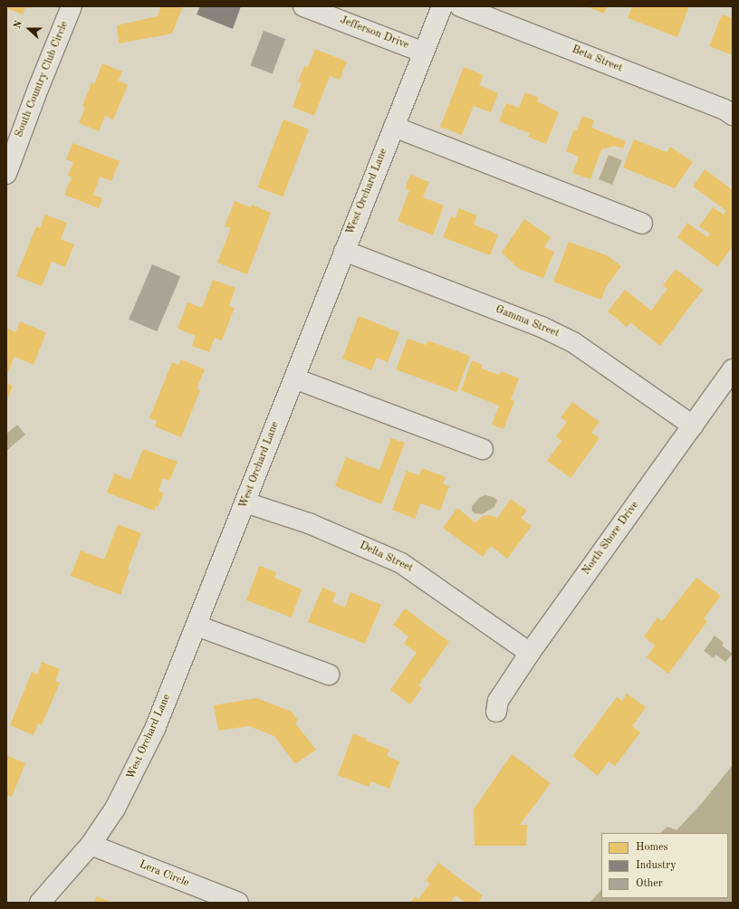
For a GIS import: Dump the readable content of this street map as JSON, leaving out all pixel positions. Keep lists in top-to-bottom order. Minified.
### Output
{"streets":{"street":["Jefferson Drive","Beta Street","South Country Club Circle","West Orchard Lane","Gamma Street","North Shore Drive","Delta Street","Lera Circle"]},"crossings":[["Jefferson Drive","West Orchard Lane"],["West Orchard Lane","Gamma Street"],["West Orchard Lane","Delta Street"],["West Orchard Lane","Lera Circle"],["Gamma Street","North Shore Drive"],["North Shore Drive","Delta Street"]],"legend":["Homes","Industry","Other"],"north":"left"}
